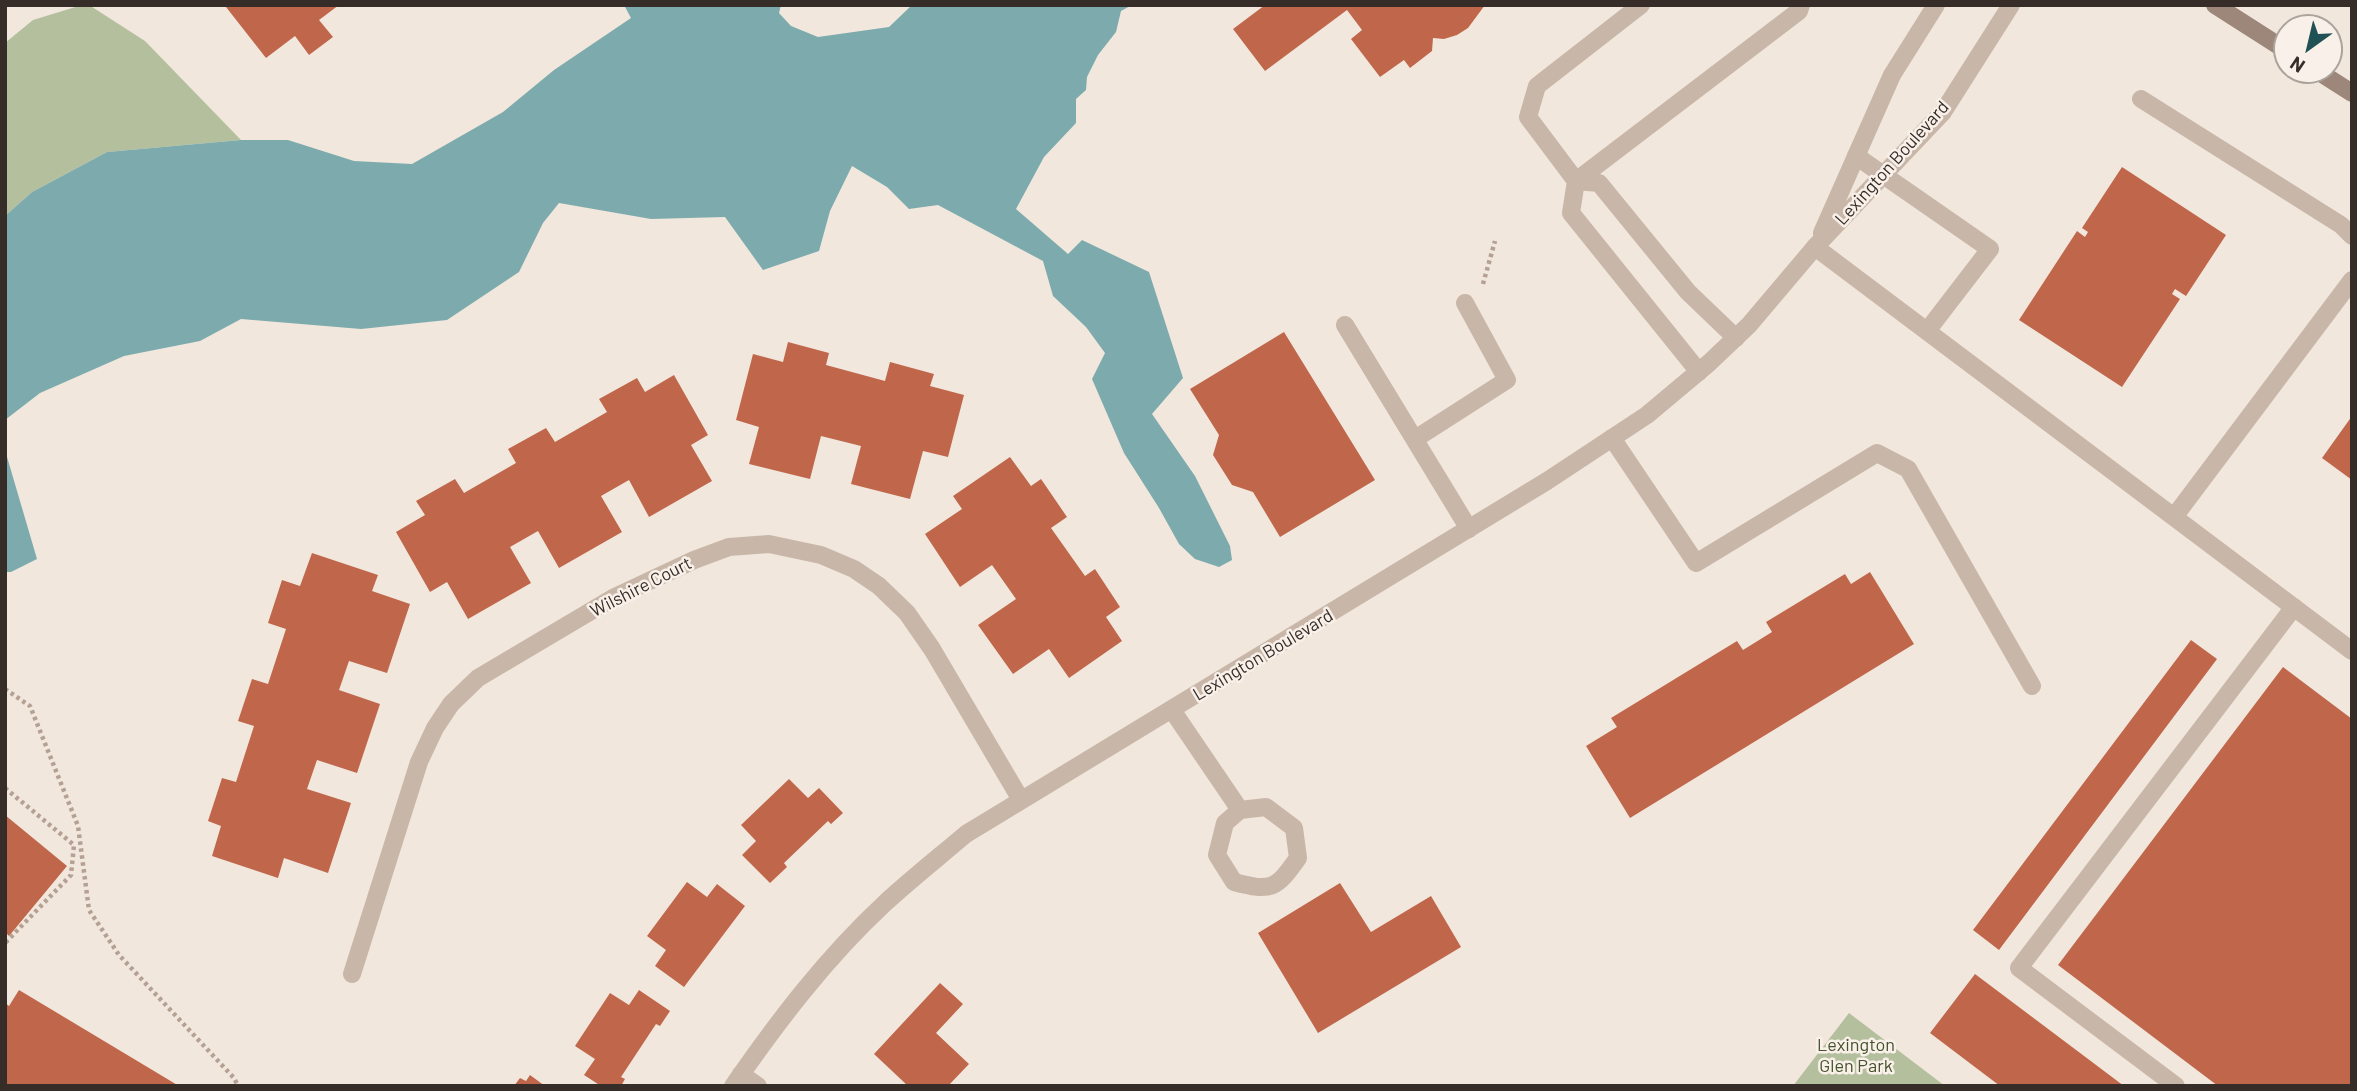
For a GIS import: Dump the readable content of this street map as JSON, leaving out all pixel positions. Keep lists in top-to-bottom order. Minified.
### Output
{"streets":{"street":["Lexington Boulevard","Wilshire Court"]},"crossings":[["Lexington Boulevard","Wilshire Court"]],"parks":["Lexington Glen Park"],"north":"bottom left"}
